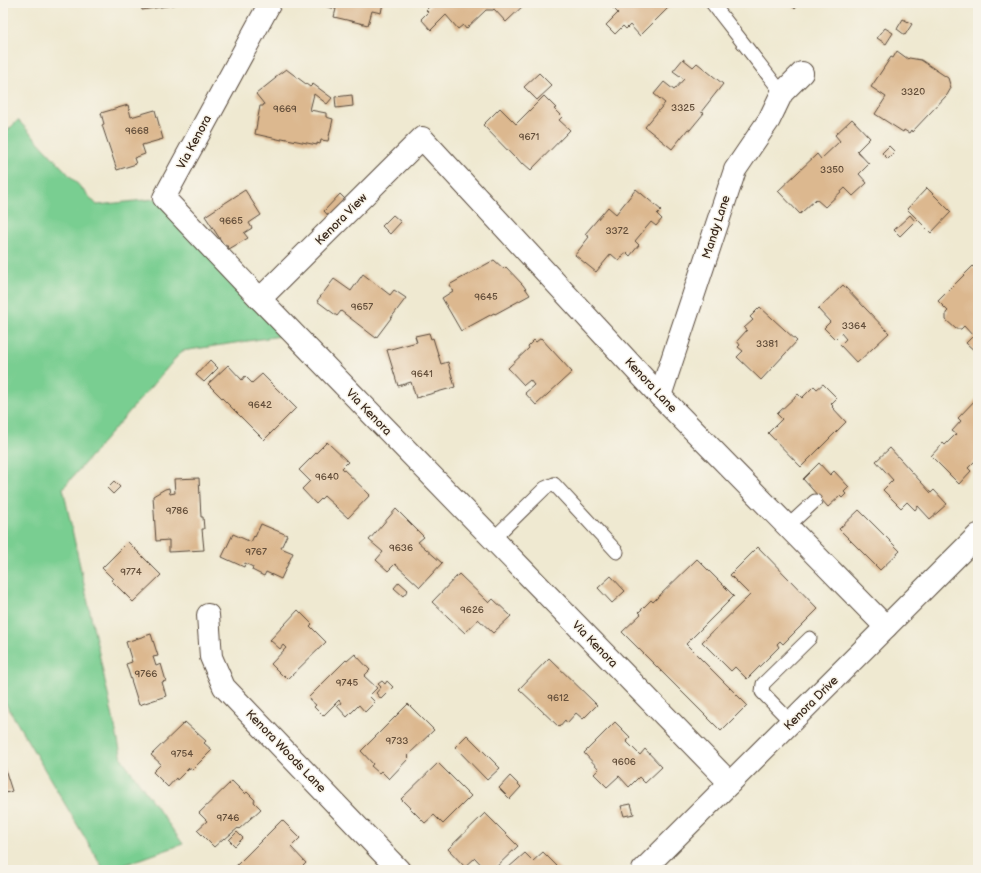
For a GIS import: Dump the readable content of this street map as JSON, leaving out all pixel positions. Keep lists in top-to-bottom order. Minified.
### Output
{"streets":{"street":["Via Kenora","Kenora View","Mandy Lane","Kenora Lane","Kenora Drive","Kenora Woods Lane"]},"crossings":[["Via Kenora","Kenora View"],["Via Kenora","Kenora Drive"],["Kenora View","Kenora Lane"],["Mandy Lane","Kenora Lane"],["Kenora Lane","Kenora Drive"]],"house_numbers":["3320","3325","9669","9668","9671","3350","9665","3372","9645","9657","3364","3381","9641","9642","9640","9786","9636","9767","9774","9626","9766","9745","9612","9733","9754","9606","9746"]}
